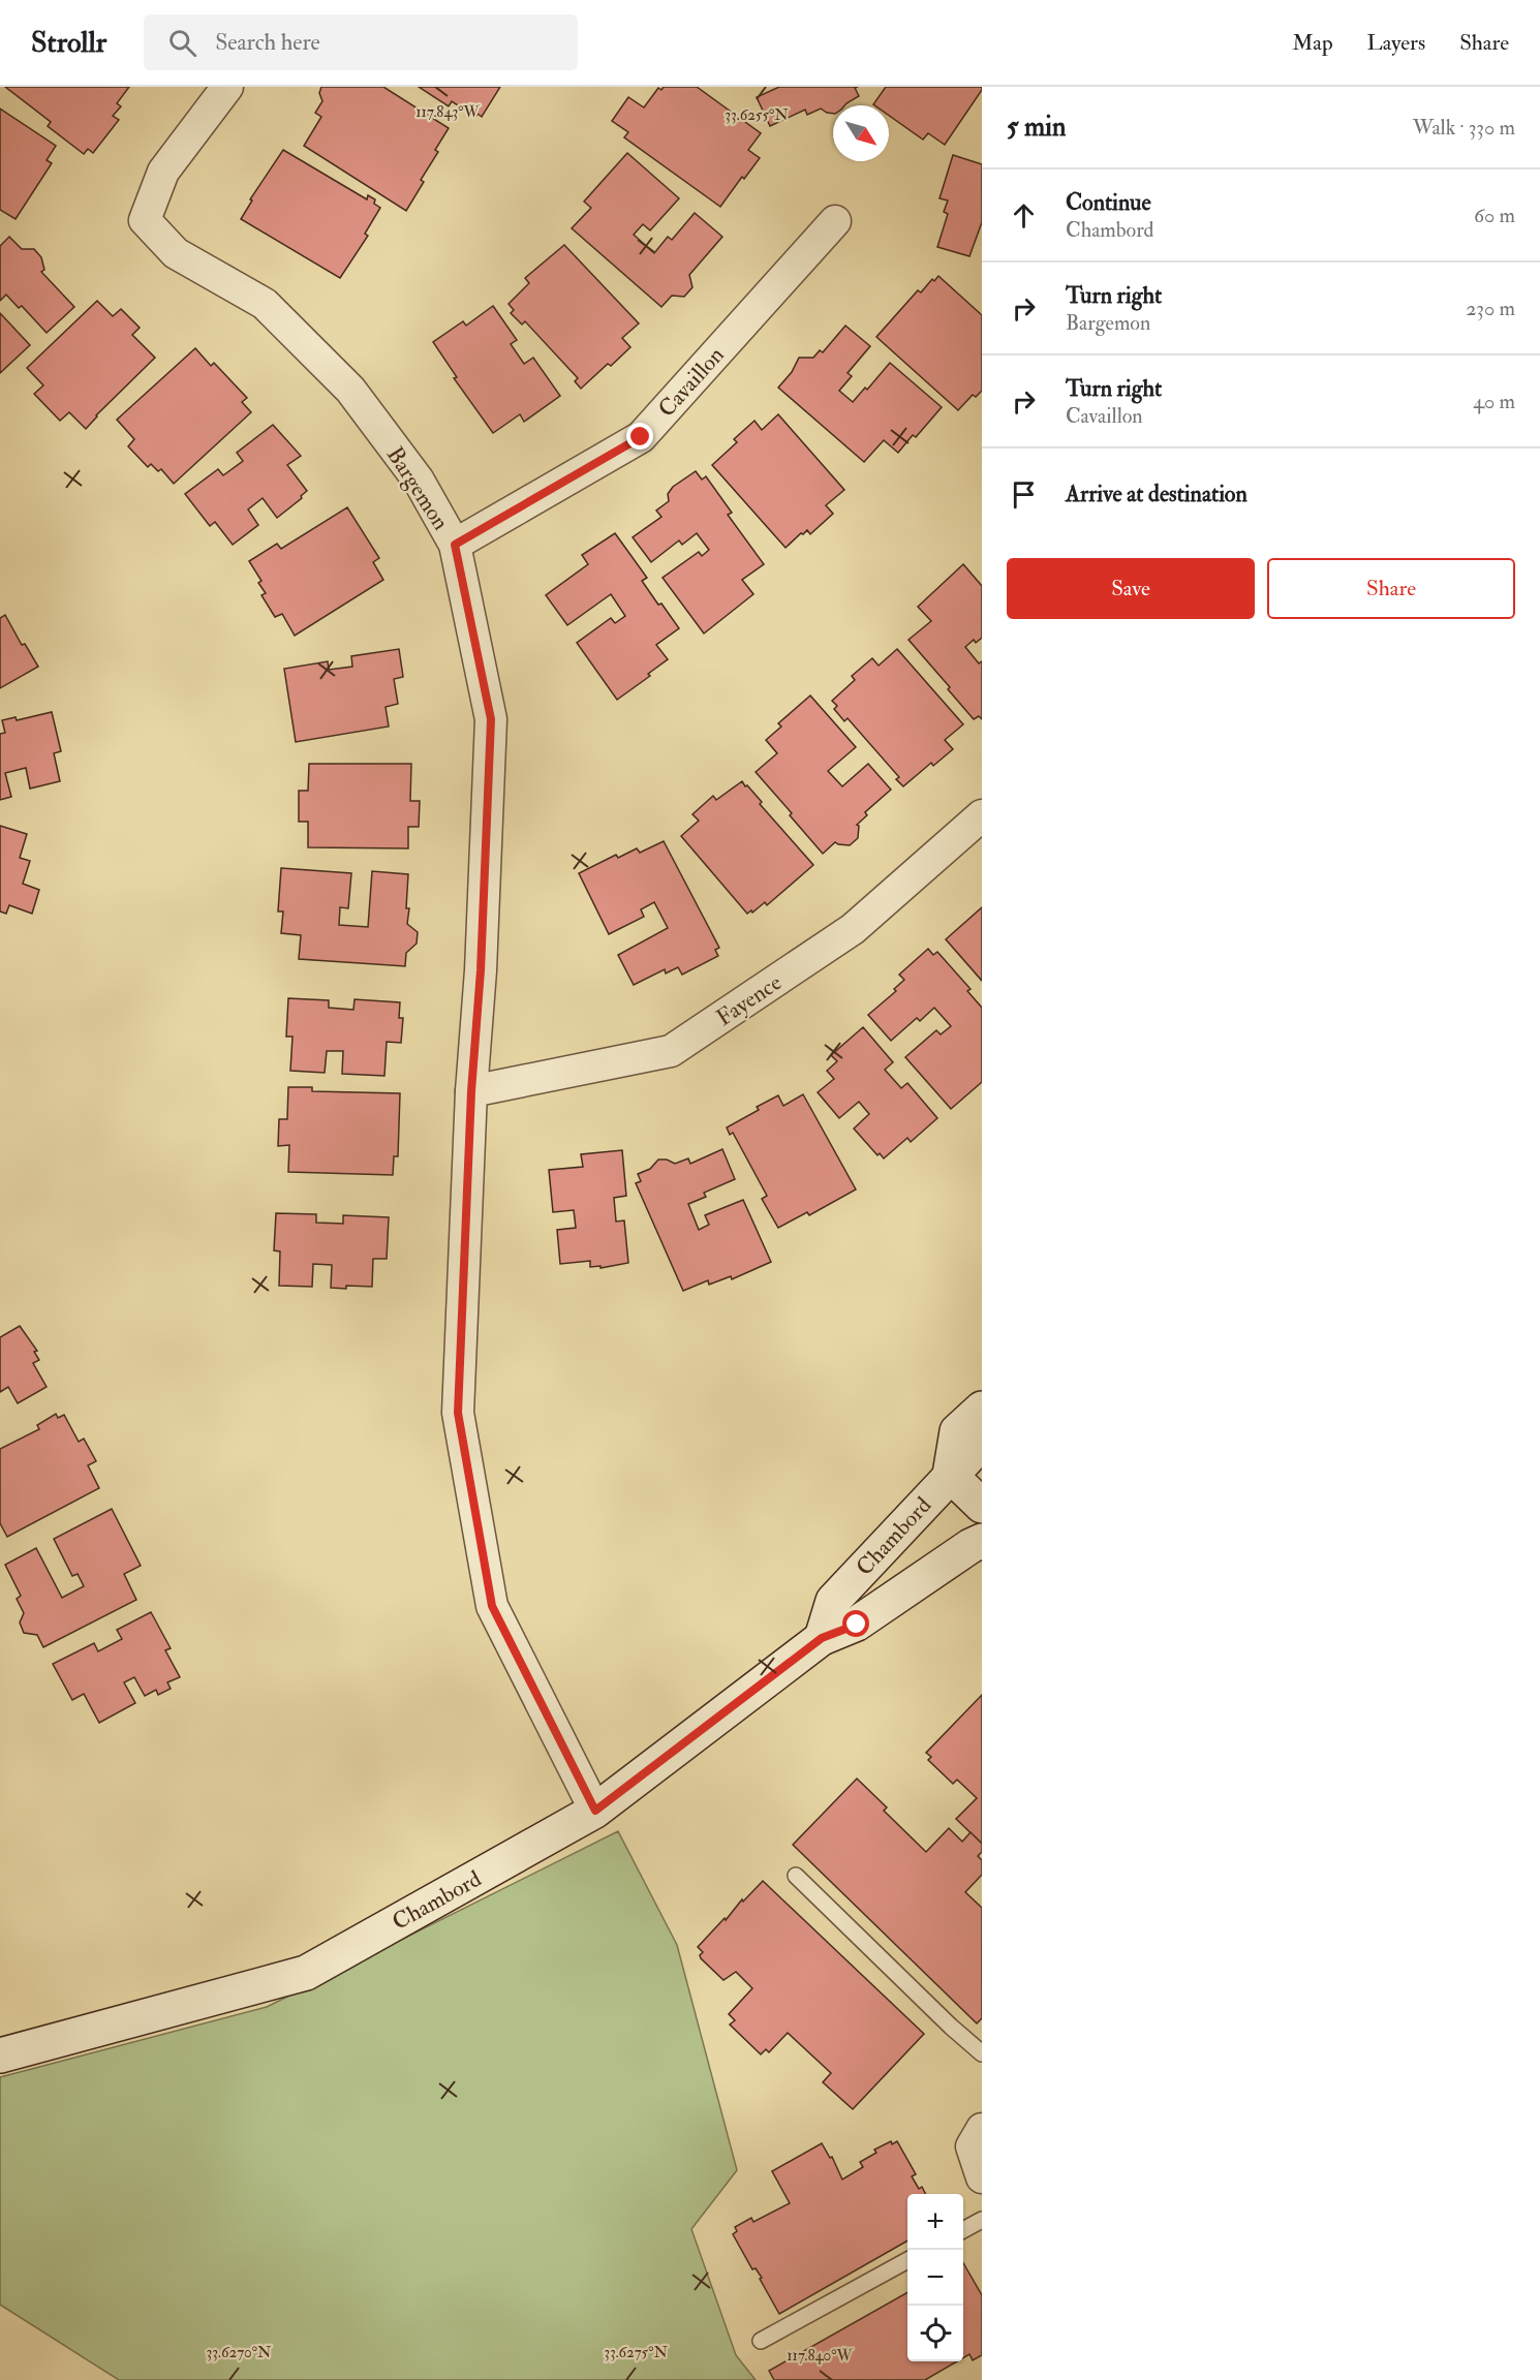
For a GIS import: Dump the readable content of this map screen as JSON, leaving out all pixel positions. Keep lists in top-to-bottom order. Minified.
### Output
{"streets":{"street":["Cavaillon","Bargemon","Fayence","Chambord"]},"crossings":[["Cavaillon","Bargemon"],["Bargemon","Fayence"],["Bargemon","Chambord"]],"north":"bottom right","page":{"header":"Strollr","search":"Search here","nav":["Map","Layers","Share"],"heading":["5 min","Walk · 330 m"],"list":[["Continue","Chambord","60 m"],["Turn right","Bargemon","230 m"],["Turn right","Cavaillon","40 m"],"Arrive at destination"],"buttons":["Save","Share"],"map_buttons":["+","−"]},"coordinates":["117.843°W","33.6255°N","33.6270°N","33.6275°N","117.840°W"]}
